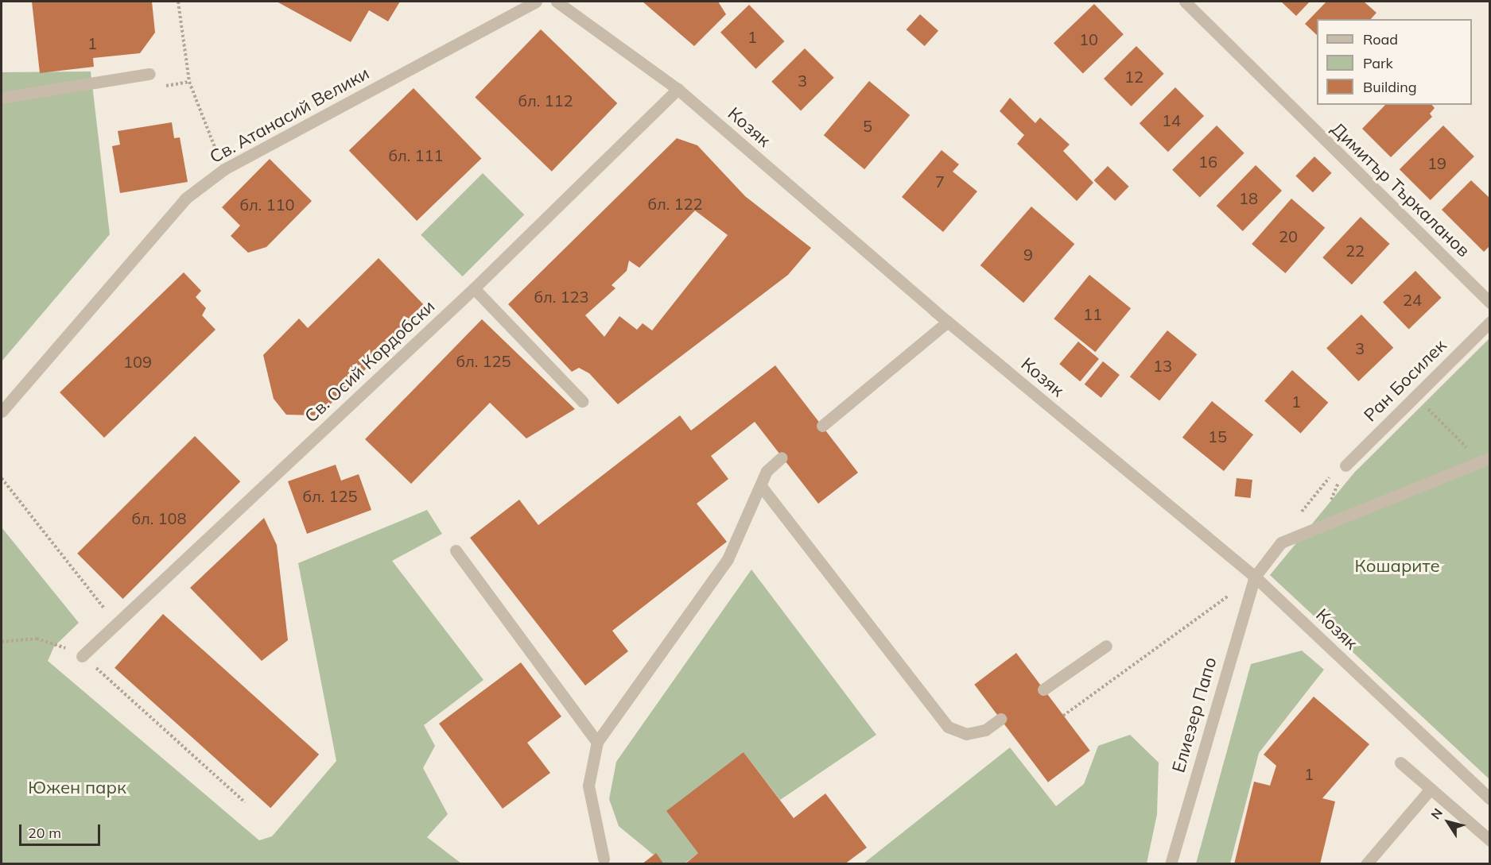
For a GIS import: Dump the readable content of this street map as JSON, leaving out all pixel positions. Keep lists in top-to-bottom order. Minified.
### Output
{"streets":{"street":["Св. Атанасий Велики","Козяк","Димитър Търкаланов","Св. Осий Кордобски","Ран Босилек","Елиезер Папо"]},"crossings":[["Козяк","Св. Осий Кордобски"],["Козяк","Елиезер Папо"]],"parks":["Кошарите","Южен парк"],"house_numbers":["1","10","1","12","3","бл. 112","14","5","бл. 111","16","19","7","18","бл. 122","бл. 110","20","22","9","бл. 123","24","11","3","бл. 125","109","13","1","15","бл. 125","бл. 108","1"],"legend":["Road","Park","Building"],"scale_bar":"20 m","north":"top left"}
